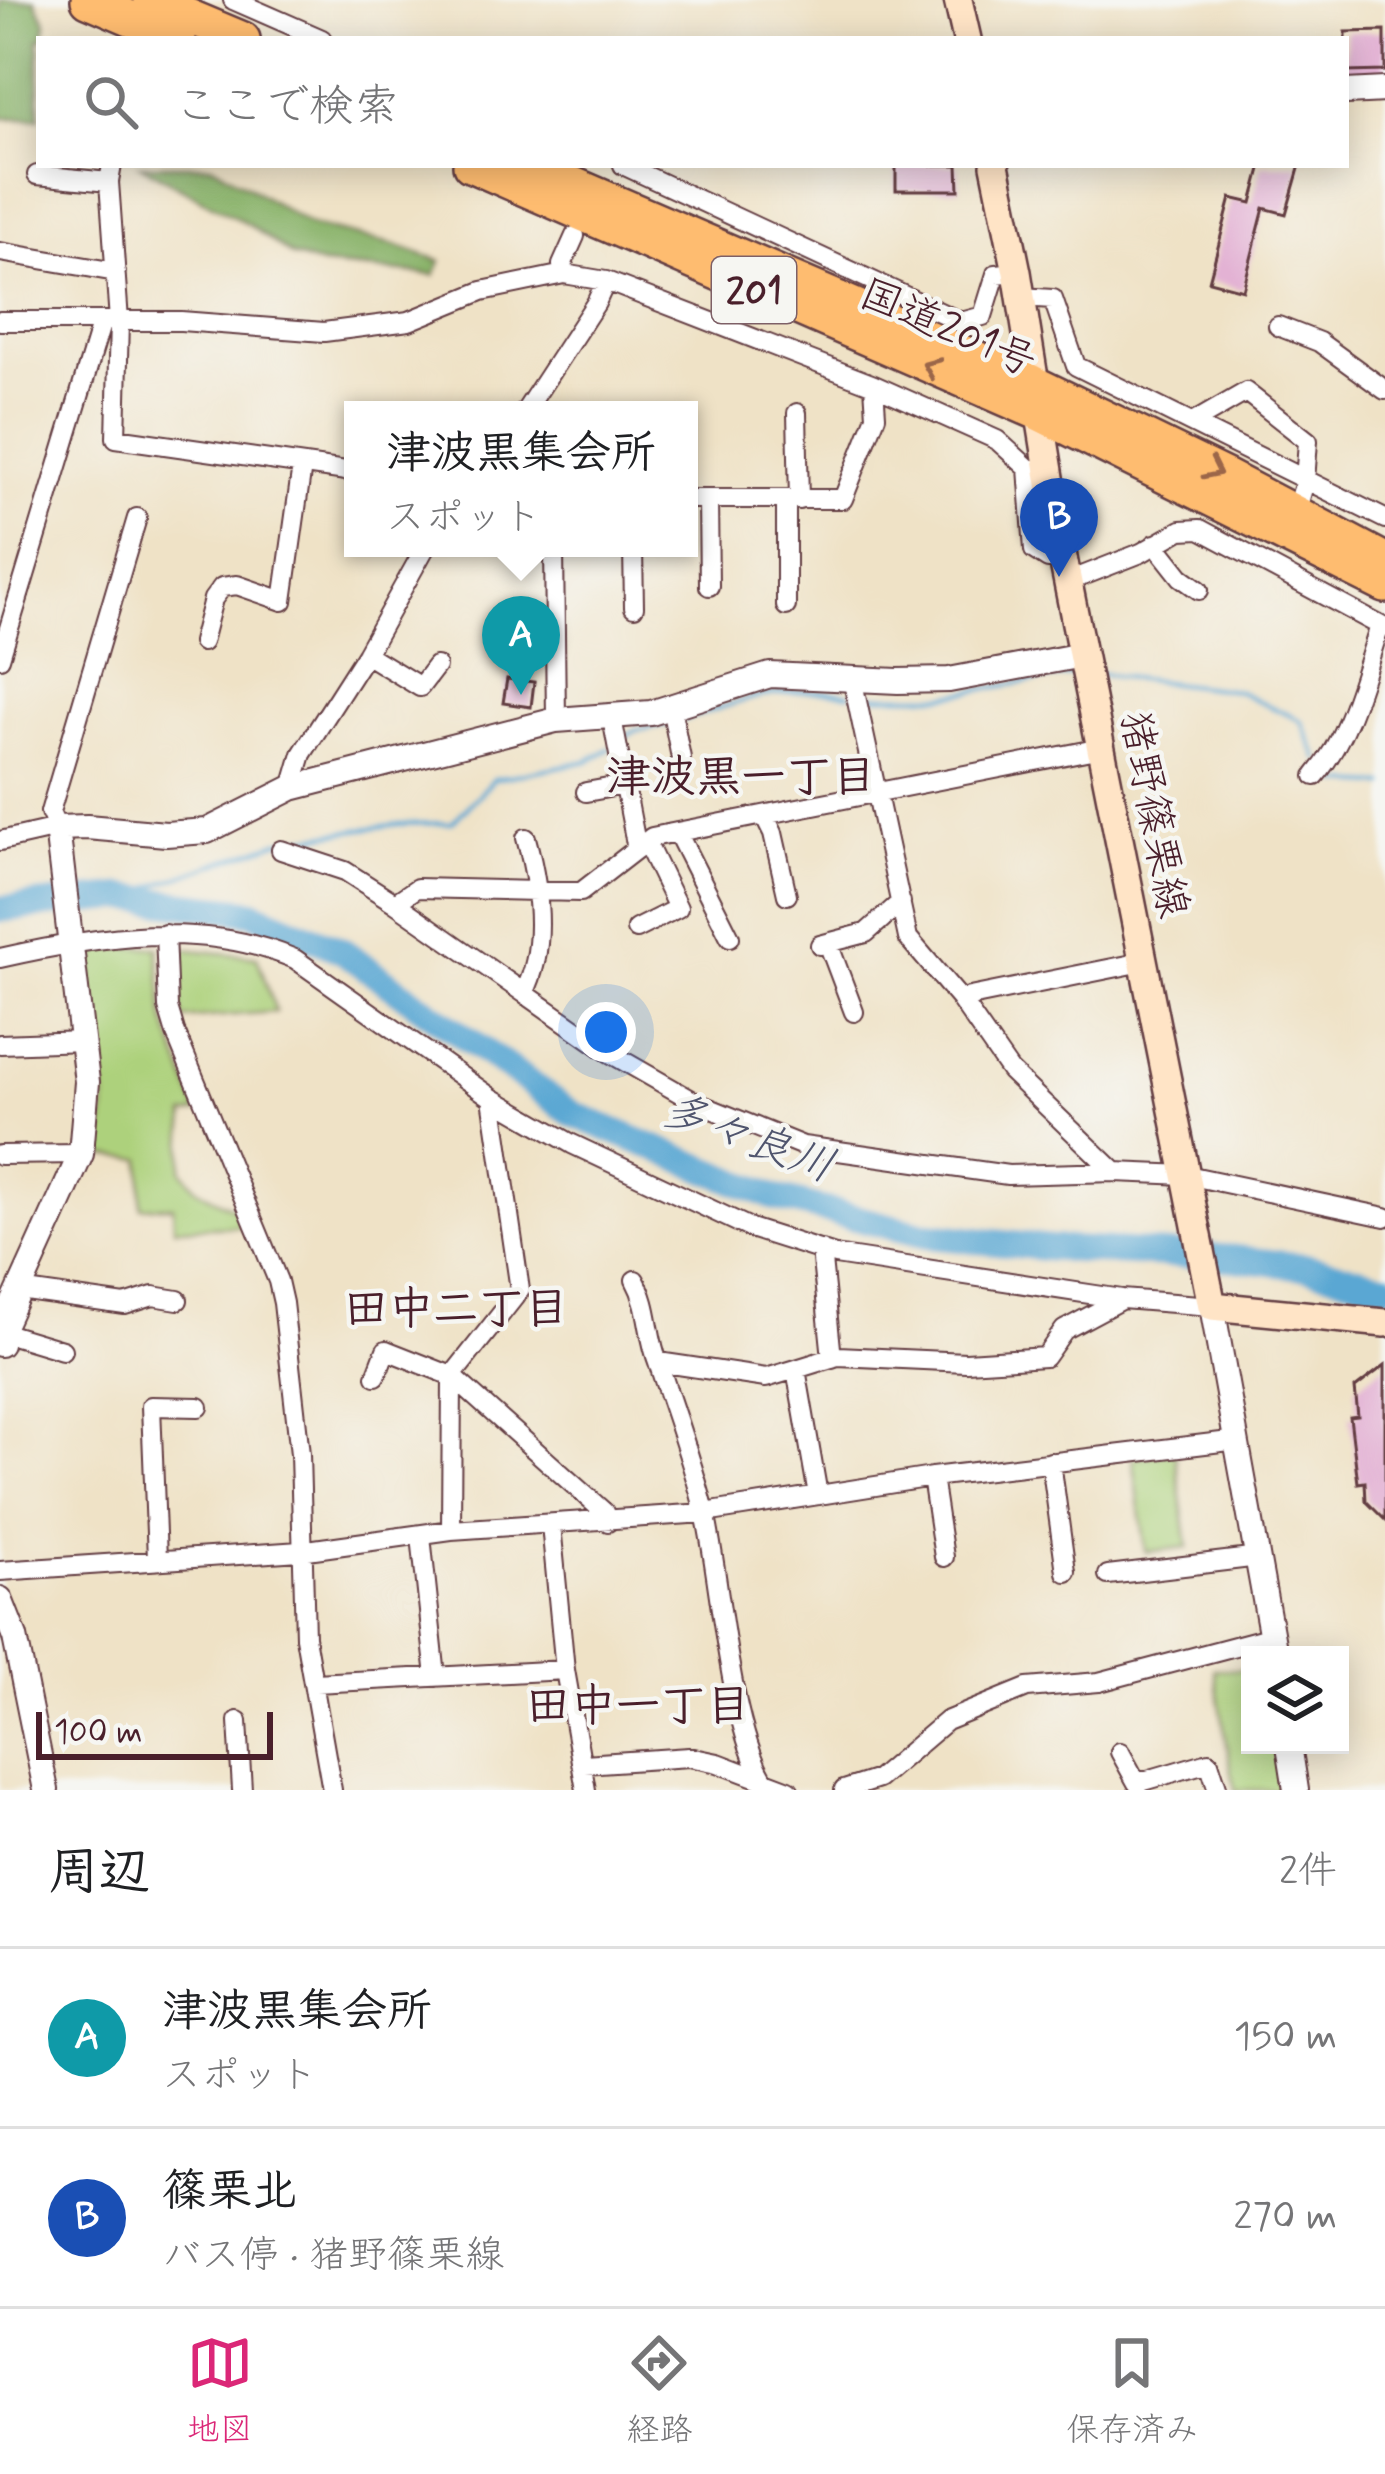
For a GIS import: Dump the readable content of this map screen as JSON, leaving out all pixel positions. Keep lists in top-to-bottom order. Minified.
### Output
{"streets":{"highway":["201","国道201号"],"main road":["猪野篠栗線"]},"crossings":[["国道201号","猪野篠栗線"]],"districts":["津波黒一丁目","田中二丁目","田中一丁目"],"water":["多々良川"],"scale_bar":"100 m","page":{"search":"ここで検索","popup":["津波黒集会所","スポット"],"pins":["B","A"],"scale":"100 m","heading":["周辺","2件"],"list":[{"mark":"A","name":"津波黒集会所","note":"スポット","value":"150 m"},{"mark":"B","name":"篠栗北","note":"バス停 · 猪野篠栗線","value":"270 m"}],"nav":["地図","経路","保存済み"]}}
